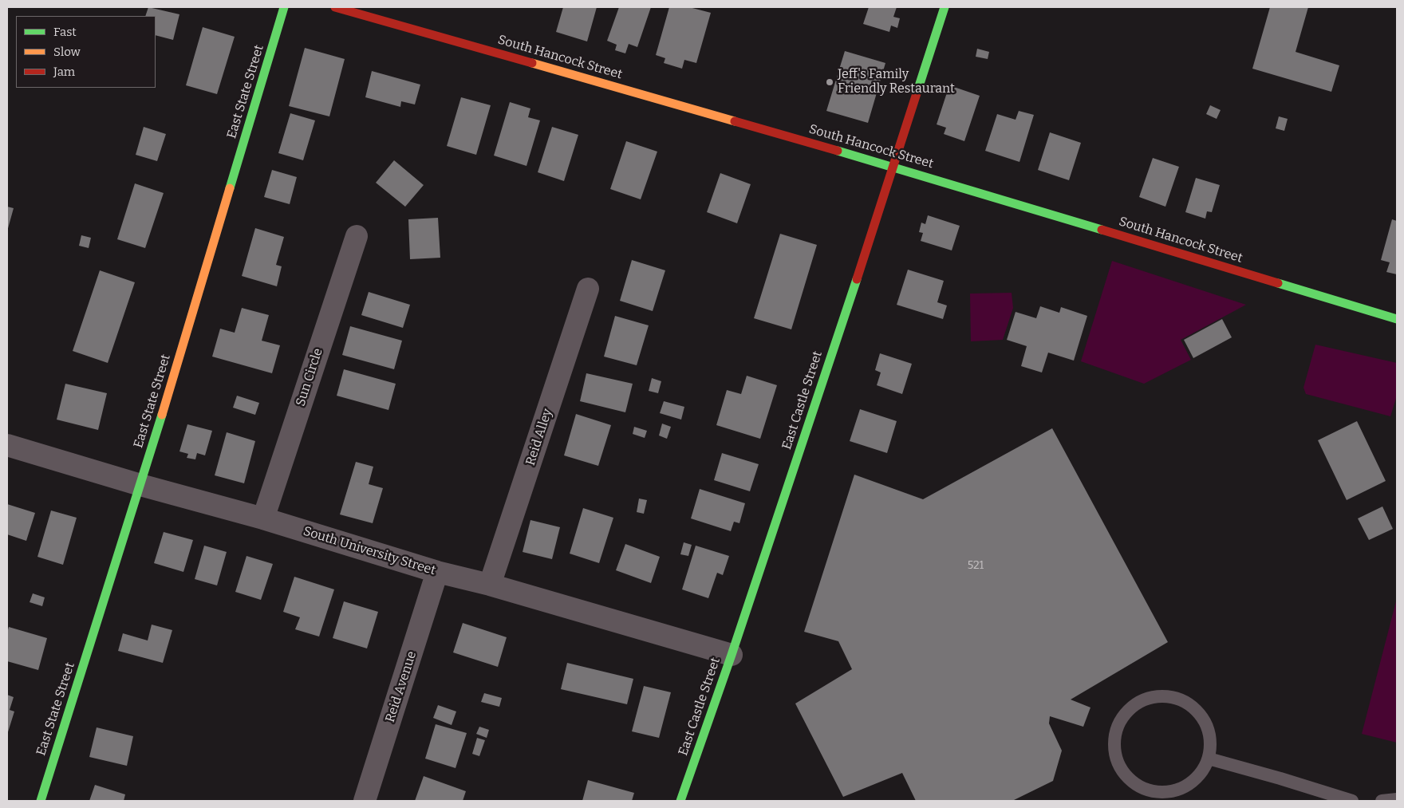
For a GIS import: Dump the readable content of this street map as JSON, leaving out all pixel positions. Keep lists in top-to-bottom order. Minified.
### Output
{"streets":{"street":["South Hancock Street","East State Street","Sun Circle","East Castle Street","Reid Alley","South University Street","Reid Avenue"]},"crossings":[["South Hancock Street","East Castle Street"],["East State Street","South University Street"],["Sun Circle","South University Street"],["East Castle Street","South University Street"],["Reid Alley","South University Street"],["South University Street","Reid Avenue"]],"places":["Jeff's Family Friendly Restaurant"],"house_numbers":["521"],"legend":["Fast","Slow","Jam"]}
